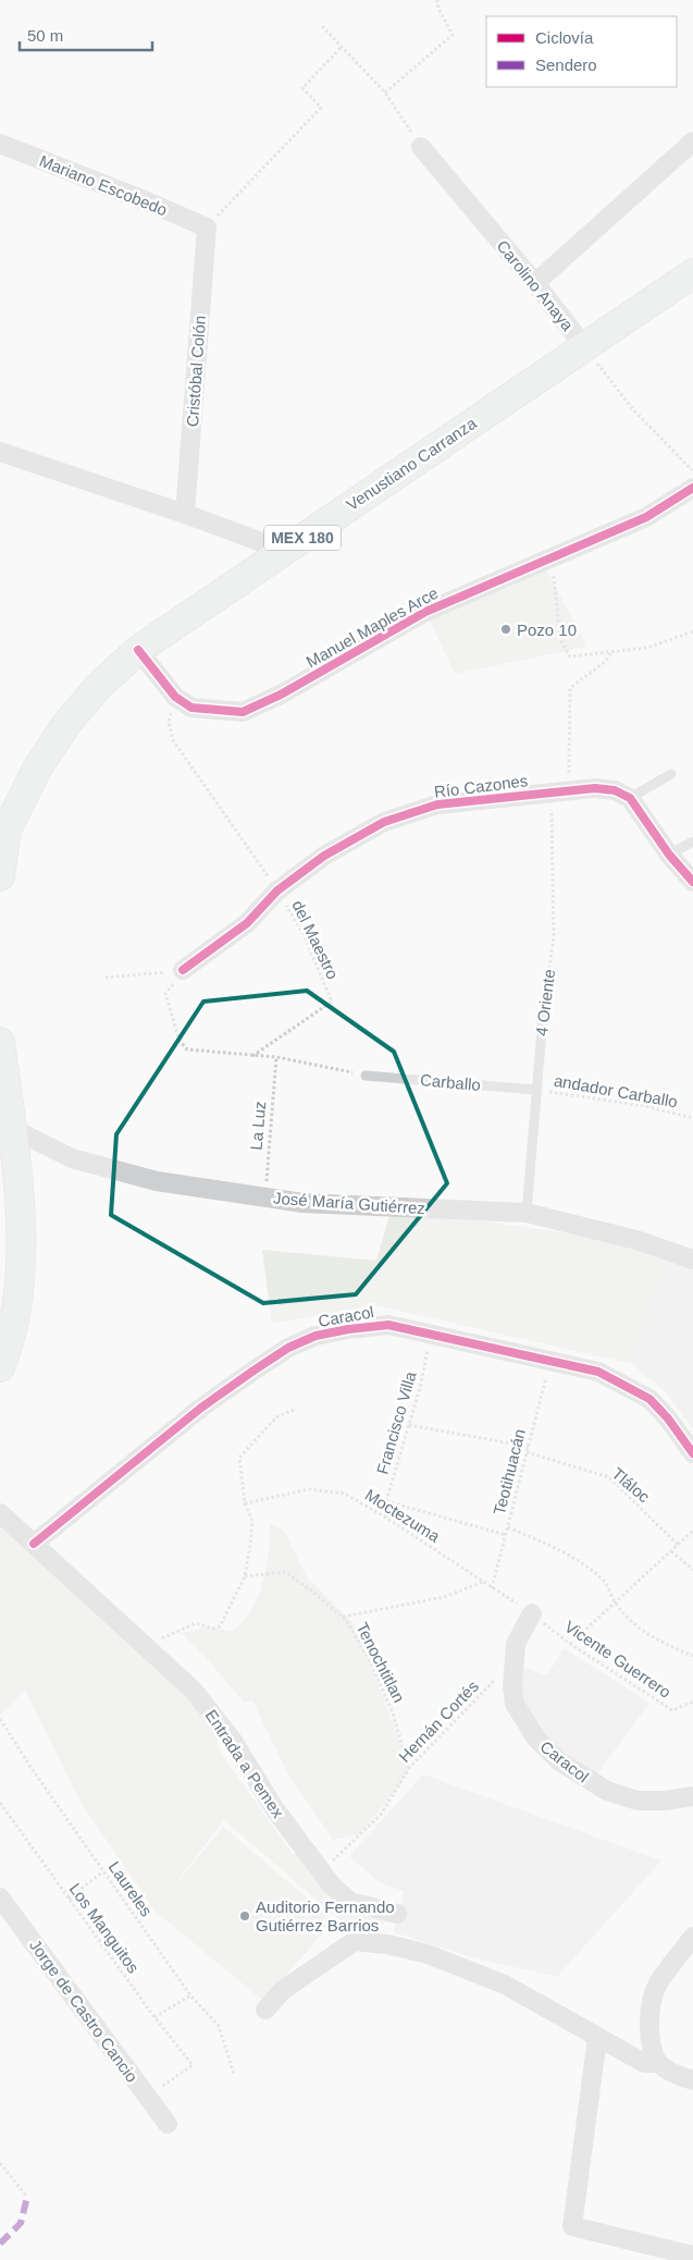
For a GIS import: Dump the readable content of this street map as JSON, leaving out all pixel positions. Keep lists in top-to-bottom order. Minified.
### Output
{"streets":{"main road":["Venustiano Carranza","MEX 180"],"street":["Mariano Escobedo","Carolino Anaya","Cristóbal Colón","Manuel Maples Arce","Río Cazones","José María Gutiérrez","Caracol","Entrada a Pemex","Jorge de Castro Cancio"],"lane":["4 Oriente","Carballo"],"path":["del Maestro","andador Carballo","La Luz","Francisco Villa","Teotihuacán","Tláloc","Moctezuma","Vicente Guerrero","Tenochtitlan","Hernán Cortés","Laureles","Los Manguitos"]},"crossings":[["Mariano Escobedo","Cristóbal Colón"],["Carolino Anaya","Venustiano Carranza"],["Venustiano Carranza","Manuel Maples Arce"],["Manuel Maples Arce","del Maestro"],["Río Cazones","del Maestro"],["Río Cazones","4 Oriente"],["4 Oriente","Carballo"],["4 Oriente","andador Carballo"],["4 Oriente","José María Gutiérrez"],["Carballo","andador Carballo"],["La Luz","José María Gutiérrez"],["Caracol","Francisco Villa"],["Caracol","Teotihuacán"],["Caracol","Moctezuma"],["Caracol","Vicente Guerrero"],["Caracol","Hernán Cortés"],["Caracol","Entrada a Pemex"],["Francisco Villa","Moctezuma"],["Teotihuacán","Tláloc"],["Teotihuacán","Moctezuma"],["Moctezuma","Vicente Guerrero"],["Tenochtitlan","Hernán Cortés"],["Hernán Cortés","Entrada a Pemex"],["Los Manguitos","Jorge de Castro Cancio"]],"places":["Pozo 10","Auditorio Fernando Gutiérrez Barrios"],"legend":["Ciclovía","Sendero"],"scale_bar":"50 m"}
